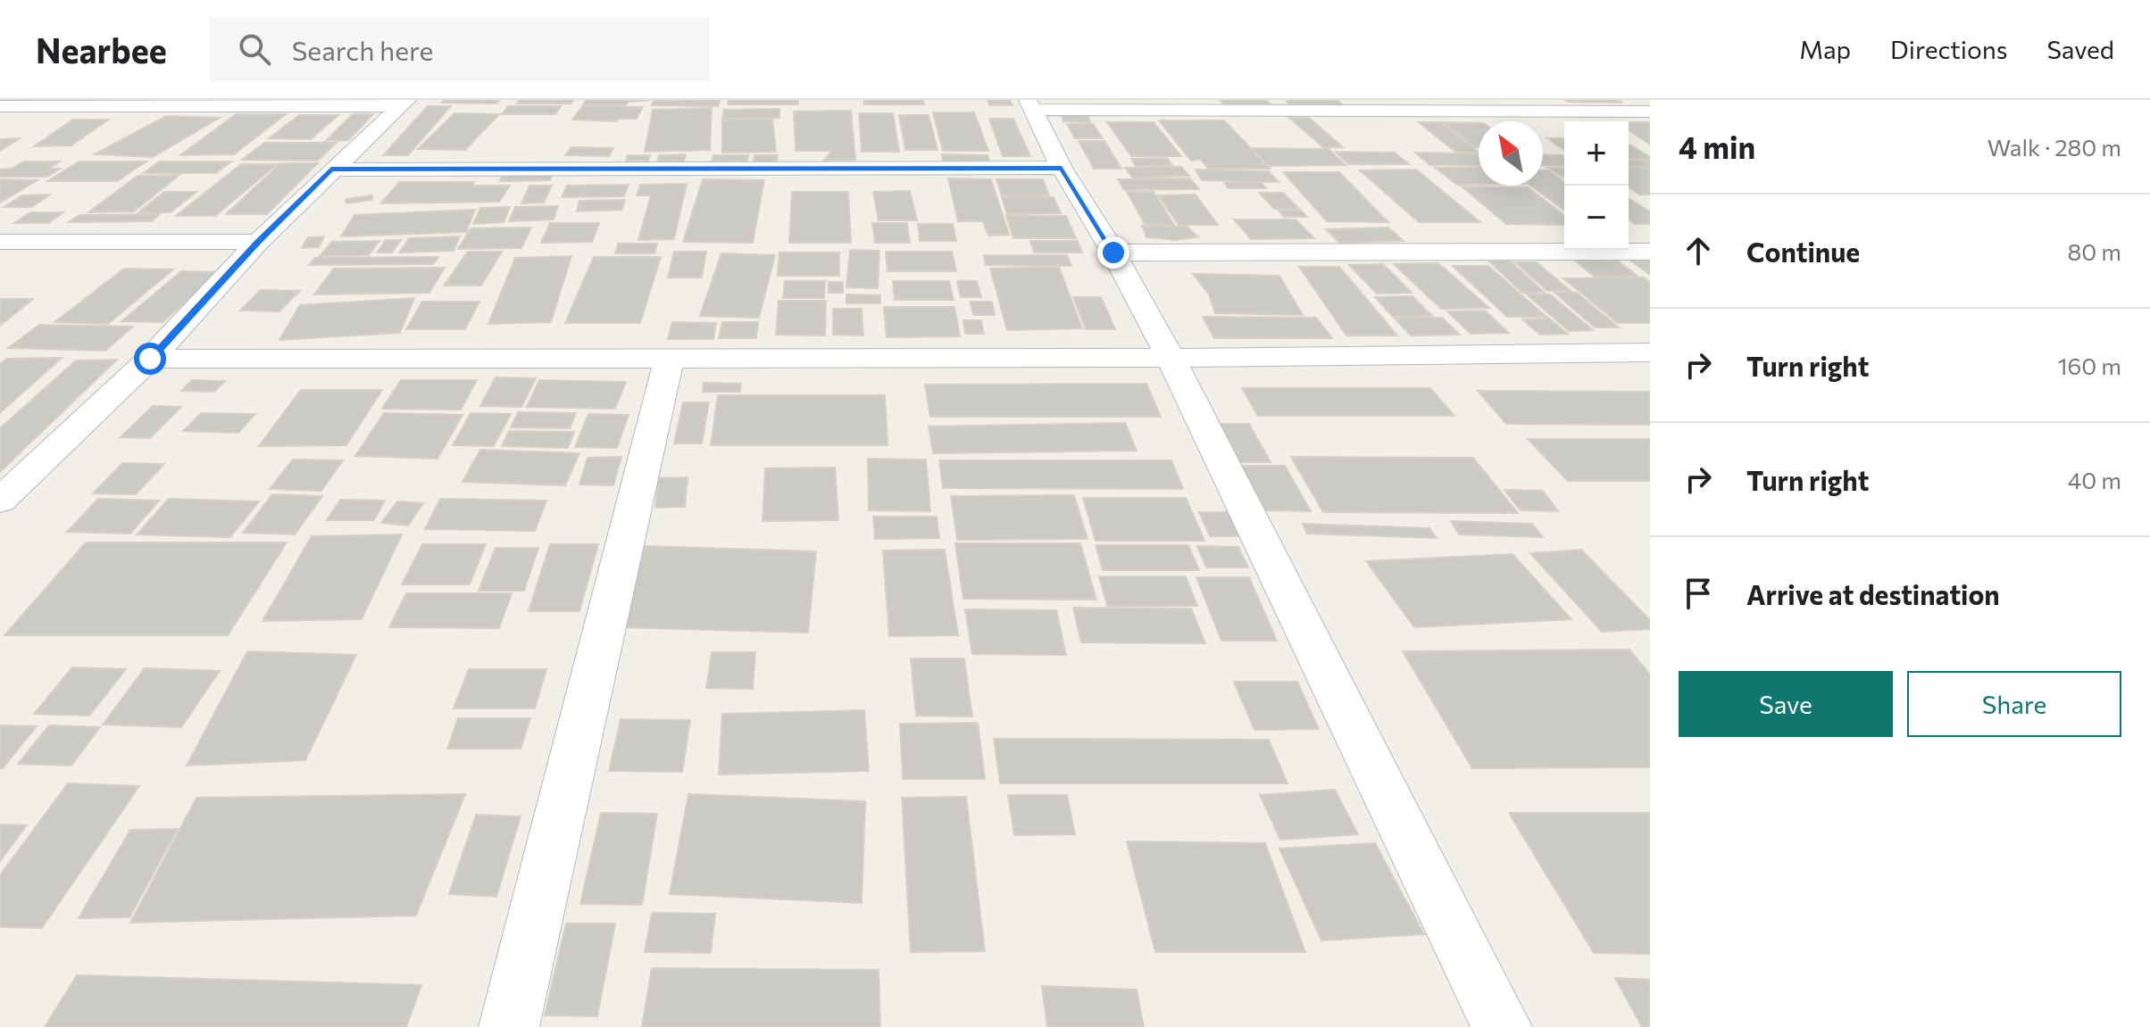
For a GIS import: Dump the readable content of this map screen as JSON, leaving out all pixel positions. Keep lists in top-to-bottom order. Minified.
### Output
{"north":"top left","page":{"header":"Nearbee","search":"Search here","nav":["Map","Directions","Saved"],"heading":["4 min","Walk · 280 m"],"map_buttons":["+","−"],"list":[["Continue","80 m"],["Turn right","160 m"],["Turn right","40 m"],"Arrive at destination"],"buttons":["Save","Share"]}}
